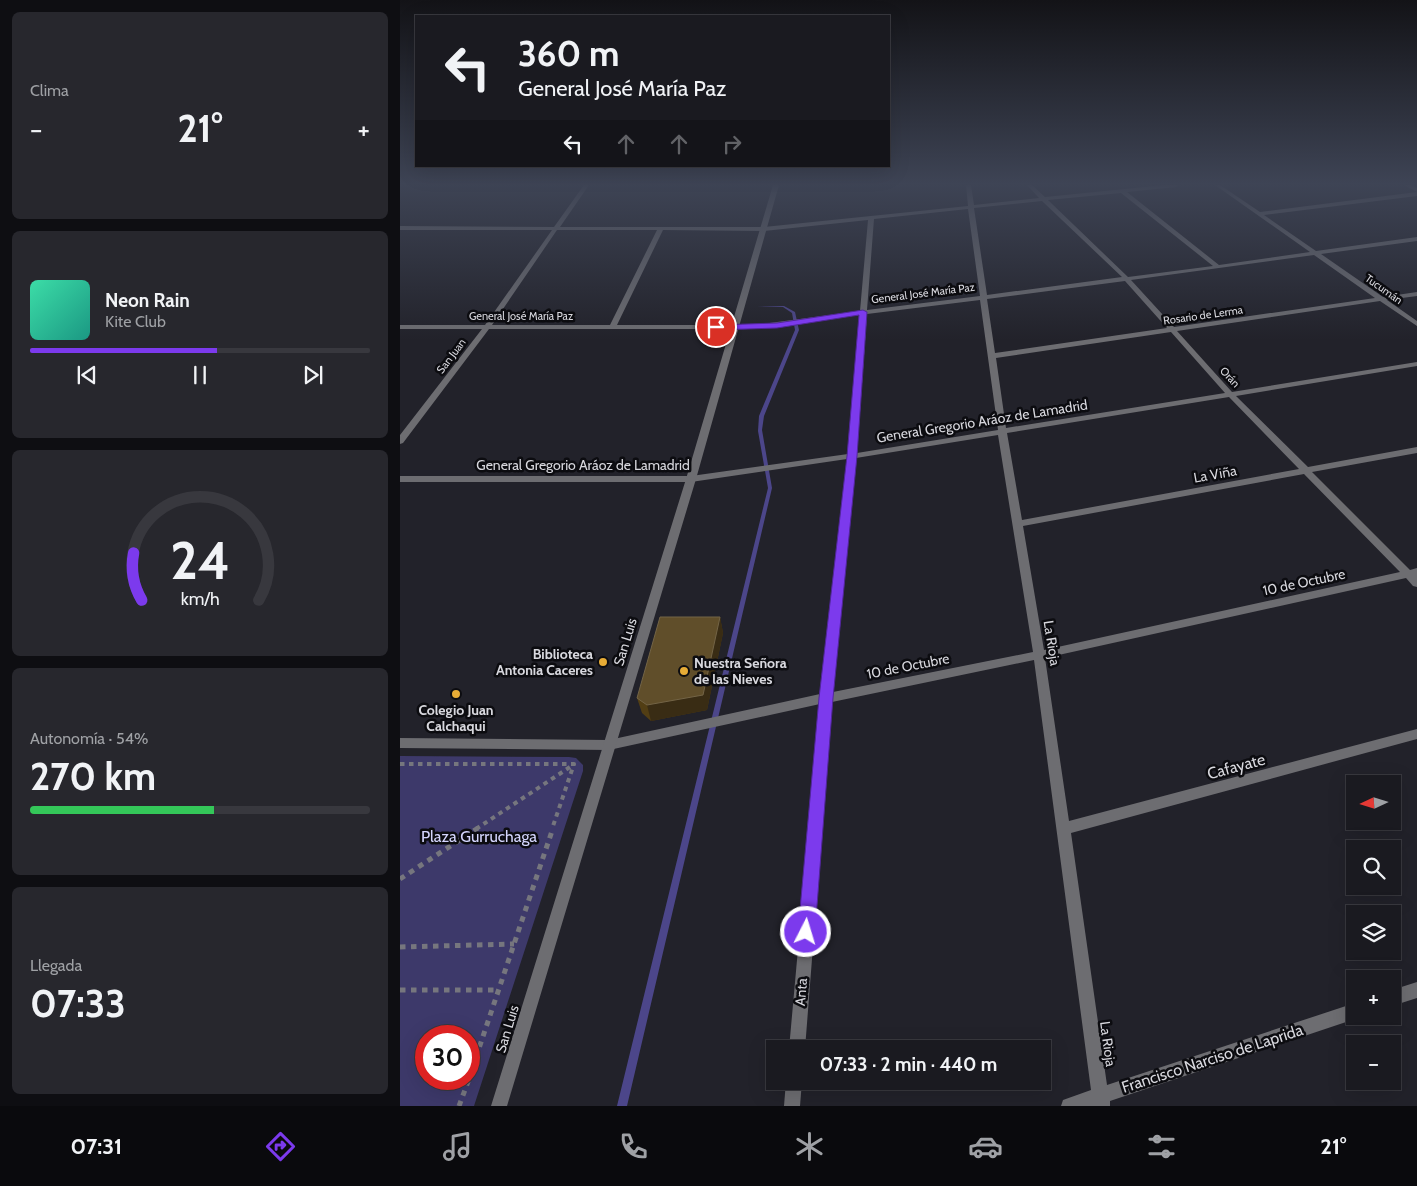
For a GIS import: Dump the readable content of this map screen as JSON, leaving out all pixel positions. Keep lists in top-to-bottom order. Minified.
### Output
{"streets":{"street":["Tucumán","General José María Paz","Rosario de Lerma","San Juan","Orán","General Gregorio Aráoz de Lamadrid","La Viña","10 de Octubre","San Luis","La Rioja","Cafayate","Anta","Francisco Narciso de Laprida"]},"crossings":[["Tucumán","General José María Paz"],["Tucumán","Rosario de Lerma"],["General José María Paz","San Juan"],["General José María Paz","Orán"],["General José María Paz","San Luis"],["General José María Paz","La Rioja"],["General José María Paz","Anta"],["Rosario de Lerma","Orán"],["Rosario de Lerma","La Rioja"],["Orán","General Gregorio Aráoz de Lamadrid"],["Orán","La Viña"],["Orán","10 de Octubre"],["General Gregorio Aráoz de Lamadrid","San Luis"],["General Gregorio Aráoz de Lamadrid","La Rioja"],["General Gregorio Aráoz de Lamadrid","Anta"],["La Viña","La Rioja"],["10 de Octubre","San Luis"],["10 de Octubre","La Rioja"],["10 de Octubre","Anta"],["La Rioja","Cafayate"],["La Rioja","Francisco Narciso de Laprida"]],"parks":["Plaza Gurruchaga"],"places":["Biblioteca Antonia Caceres","Nuestra Señora de las Nieves","Colegio Juan Calchaqui"],"north":"left","page":{"tile":["Clima",["Autonomía · 54%","270 km"],["Llegada","07:33"]],"turn":["360 m","General José María Paz"],"heat":["−","21°","+"],"song":["Neon Rain","Kite Club"],"map_buttons":["+","−"],"limit":"30","trip":"07:33 · 2 min · 440 m","tabs":["07:31","21°"],"gauge":["24","km/h"]}}
